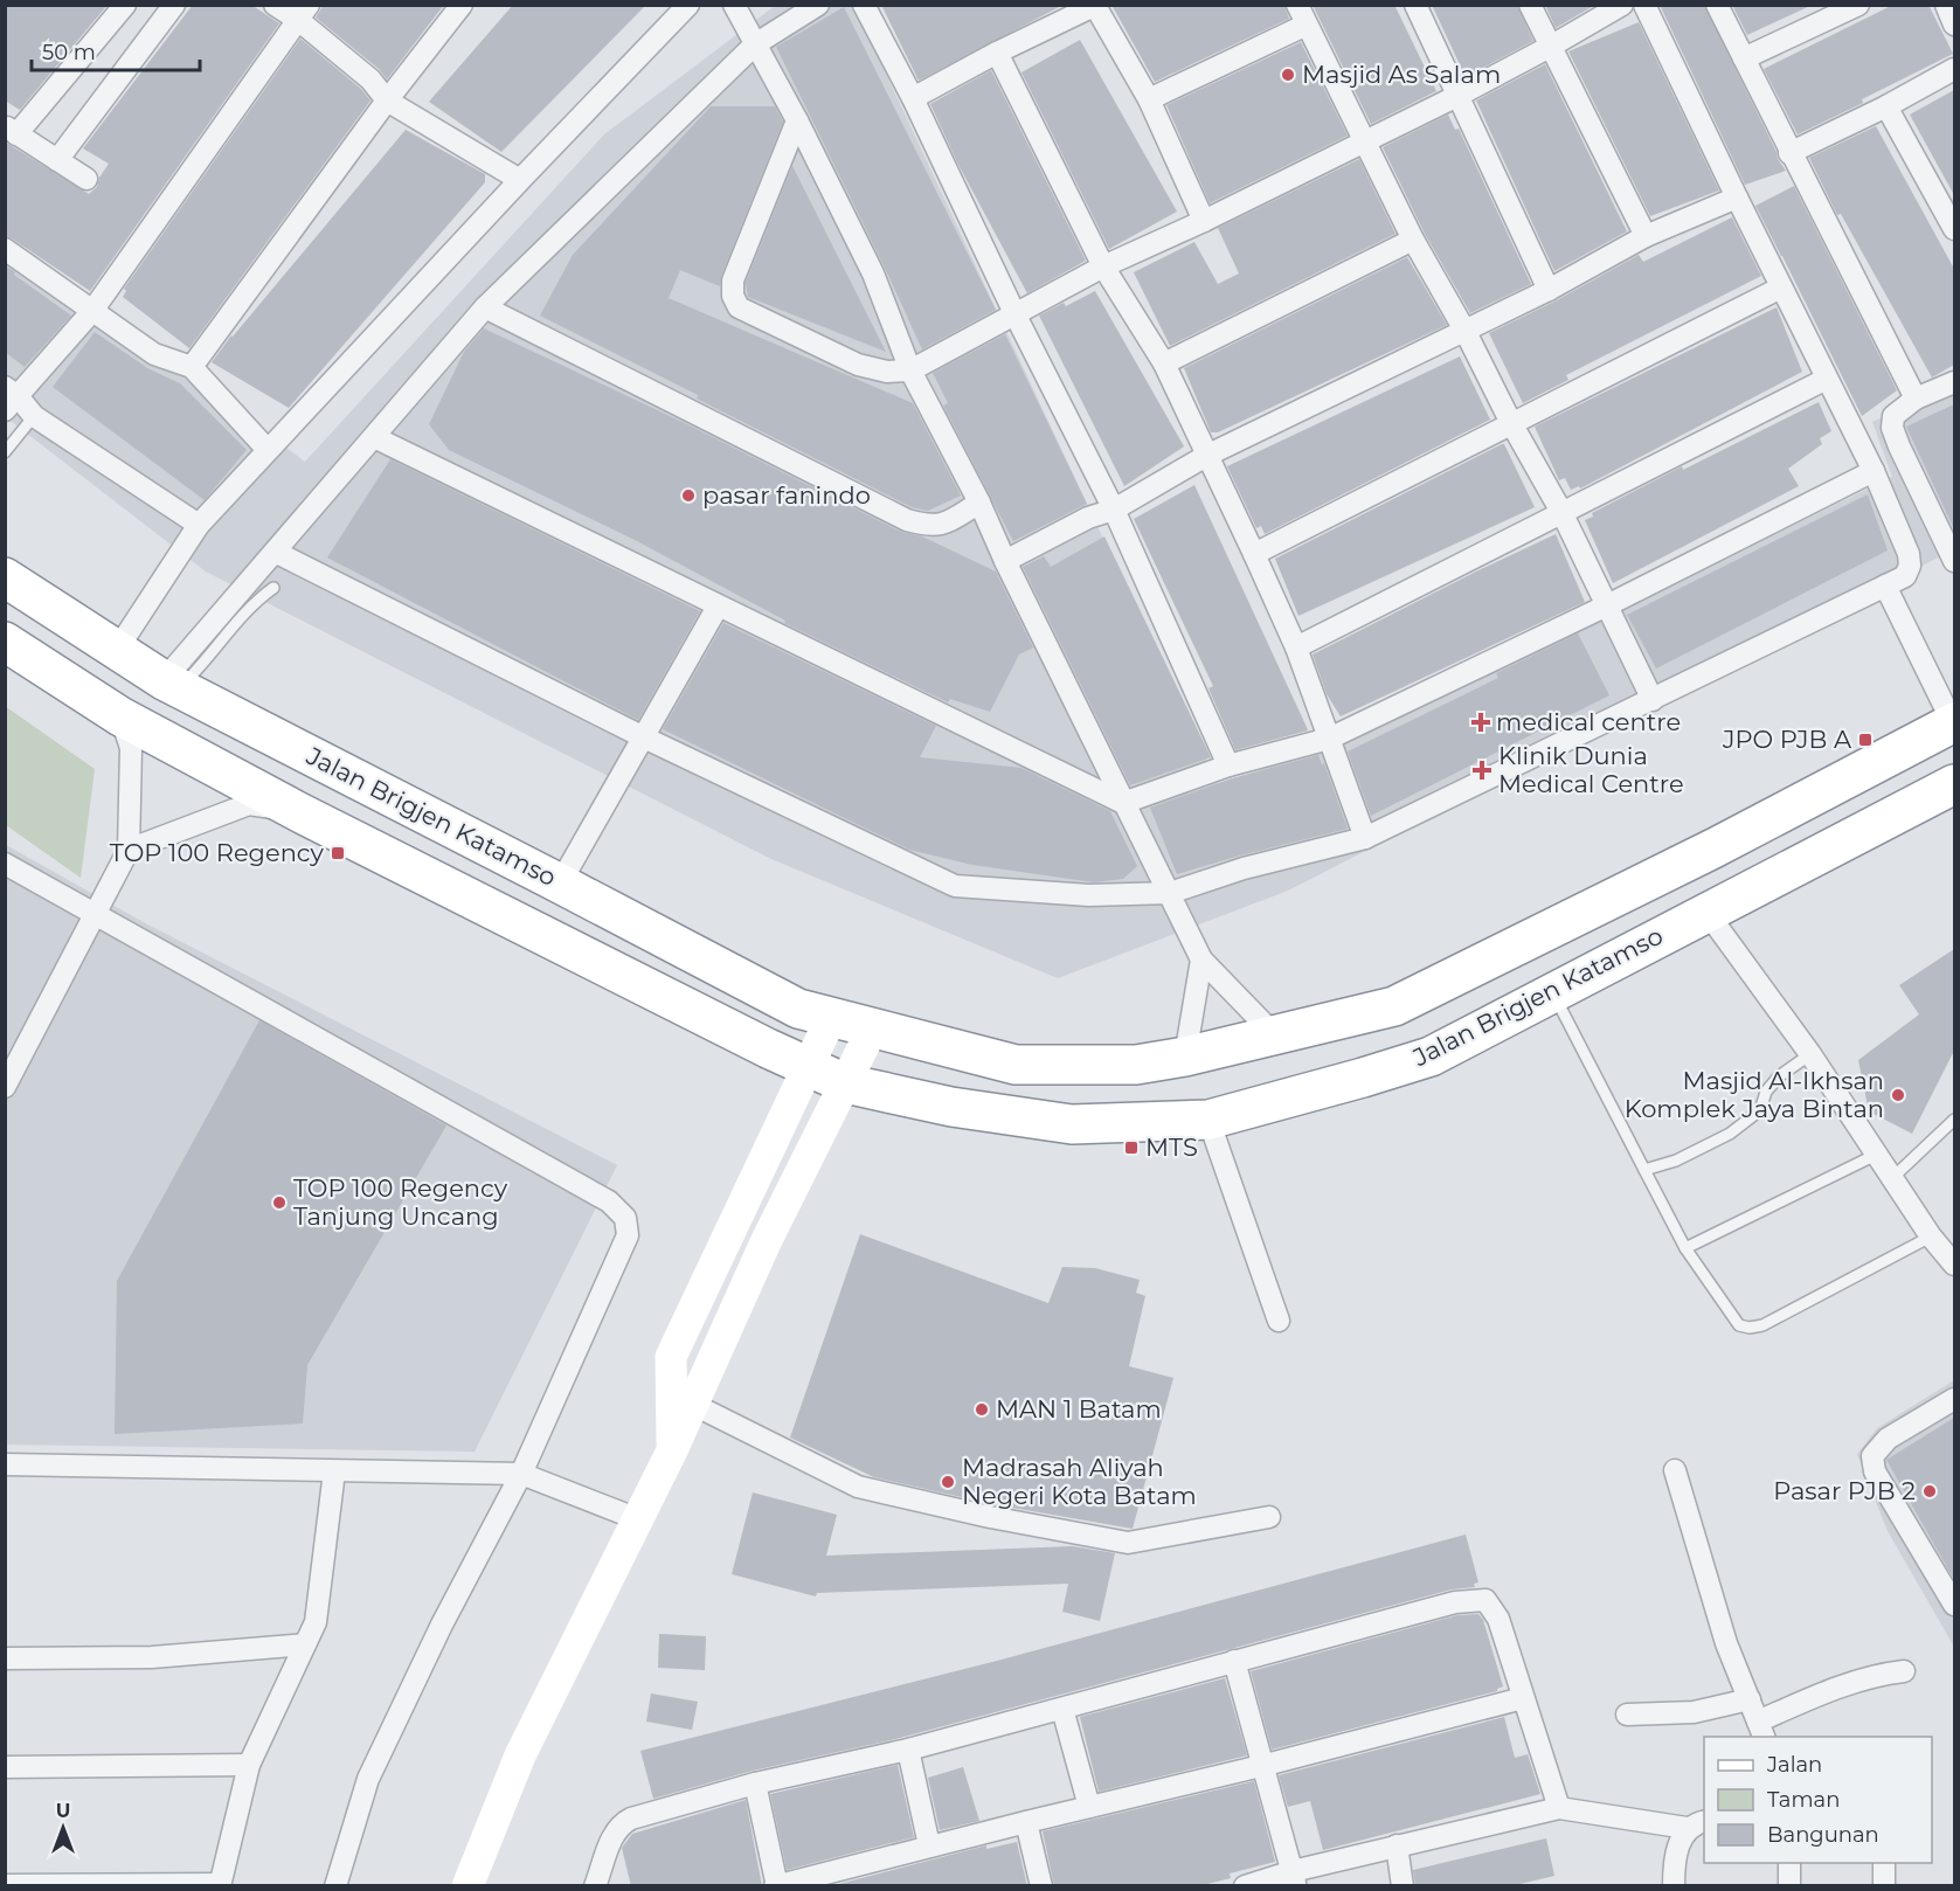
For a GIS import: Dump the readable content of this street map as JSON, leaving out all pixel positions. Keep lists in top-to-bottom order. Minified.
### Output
{"streets":{"highway":["Jalan Brigjen Katamso"]},"places":{"other":["Masjid As Salam","pasar fanindo","Masjid Al-Ikhsan Komplek Jaya Bintan","TOP 100 Regency Tanjung Uncang","MAN 1 Batam","Madrasah Aliyah Negeri Kota Batam","Pasar PJB 2"],"health":["medical centre","Klinik Dunia Medical Centre"],"transit":["JPO PJB A","TOP 100 Regency","MTS"]},"legend":["Jalan","Taman","Bangunan"],"scale_bar":"50 m","north":"top"}
